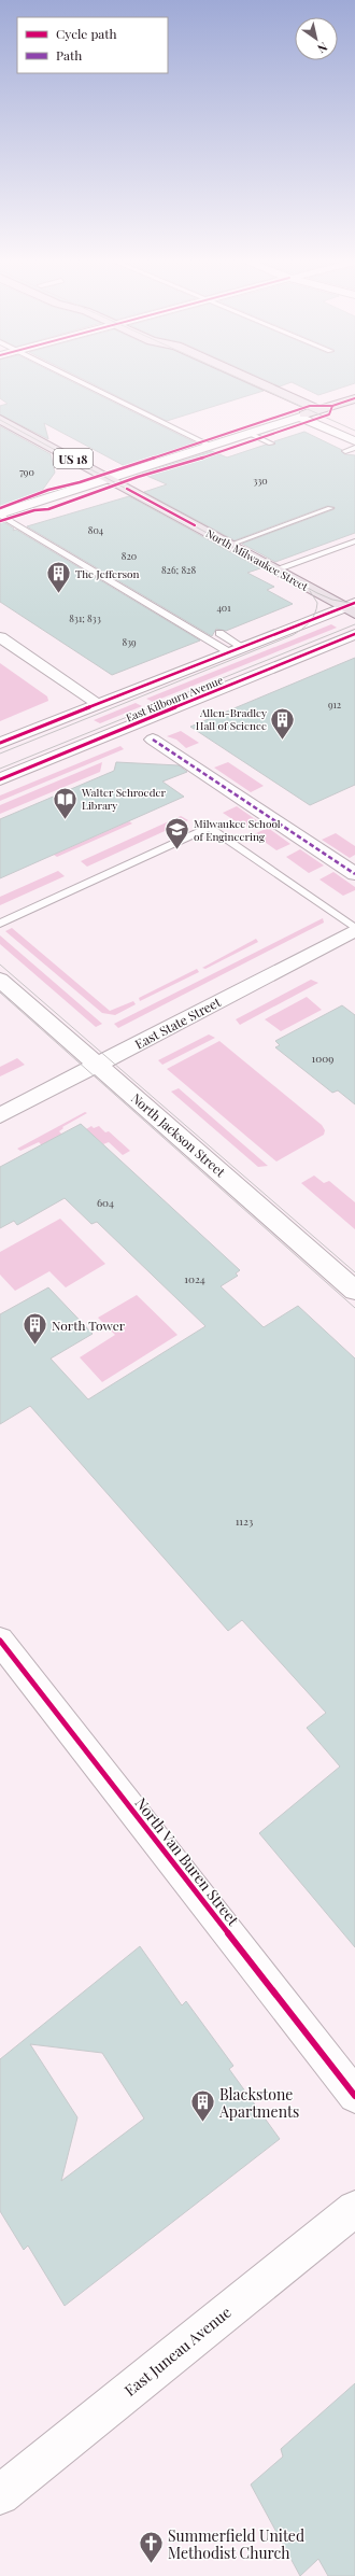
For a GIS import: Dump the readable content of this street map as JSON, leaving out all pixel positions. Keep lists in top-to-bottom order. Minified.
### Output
{"streets":{"main road":["US 18","North Milwaukee Street"],"street":["East Kilbourn Avenue","East State Street","North Jackson Street","North Van Buren Street","East Juneau Avenue"]},"crossings":[["North Milwaukee Street","East Kilbourn Avenue"],["East State Street","North Jackson Street"]],"places":{"building":["The Jefferson","Allen-Bradley Hall of Science","North Tower","Blackstone Apartments"],"library":["Walter Schroeder Library"],"school or university":["Milwaukee School of Engineering"],"church":["Summerfield United Methodist Church"]},"house_numbers":["790","330","804","820","826; 828","401","831; 833","839","912","1009","604","1024","1123"],"legend":["Cycle path","Path"],"north":"bottom right"}
